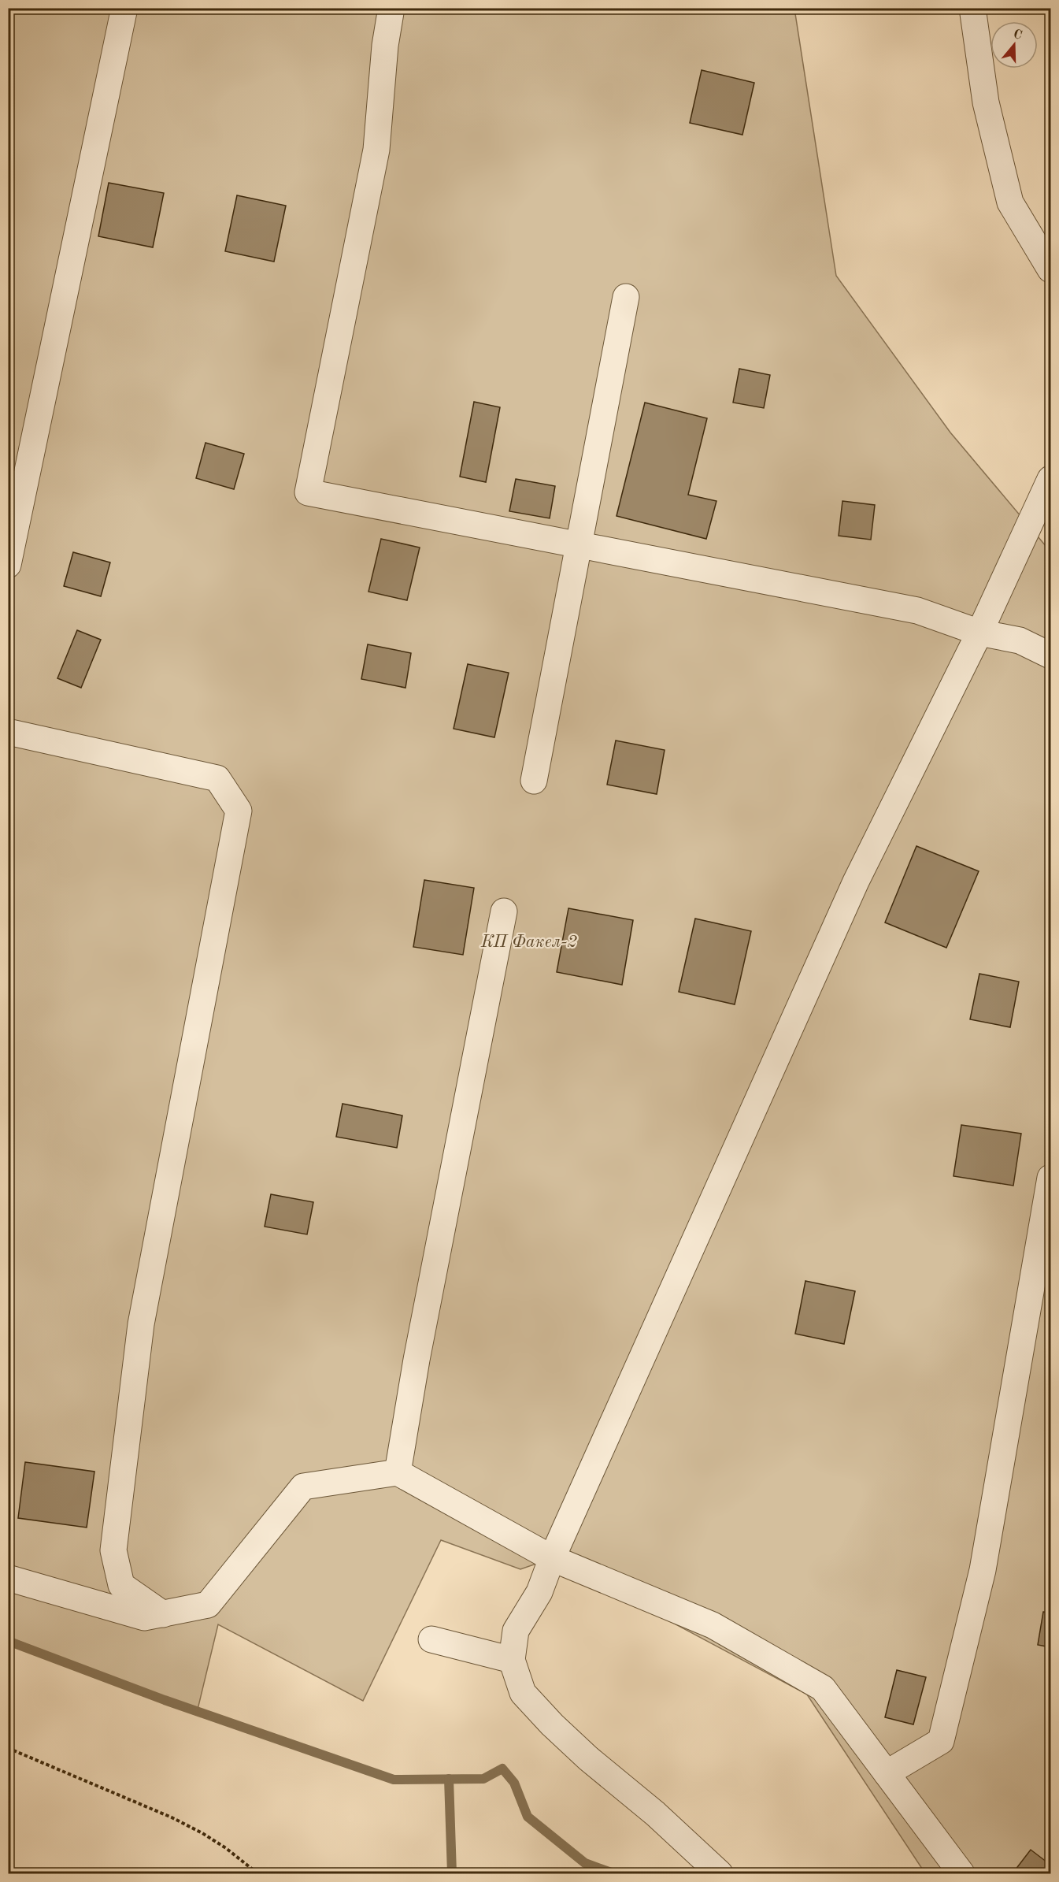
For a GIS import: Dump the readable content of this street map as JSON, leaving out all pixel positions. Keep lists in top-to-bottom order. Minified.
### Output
{"parks":["КП Факел-2"],"north":"top"}
